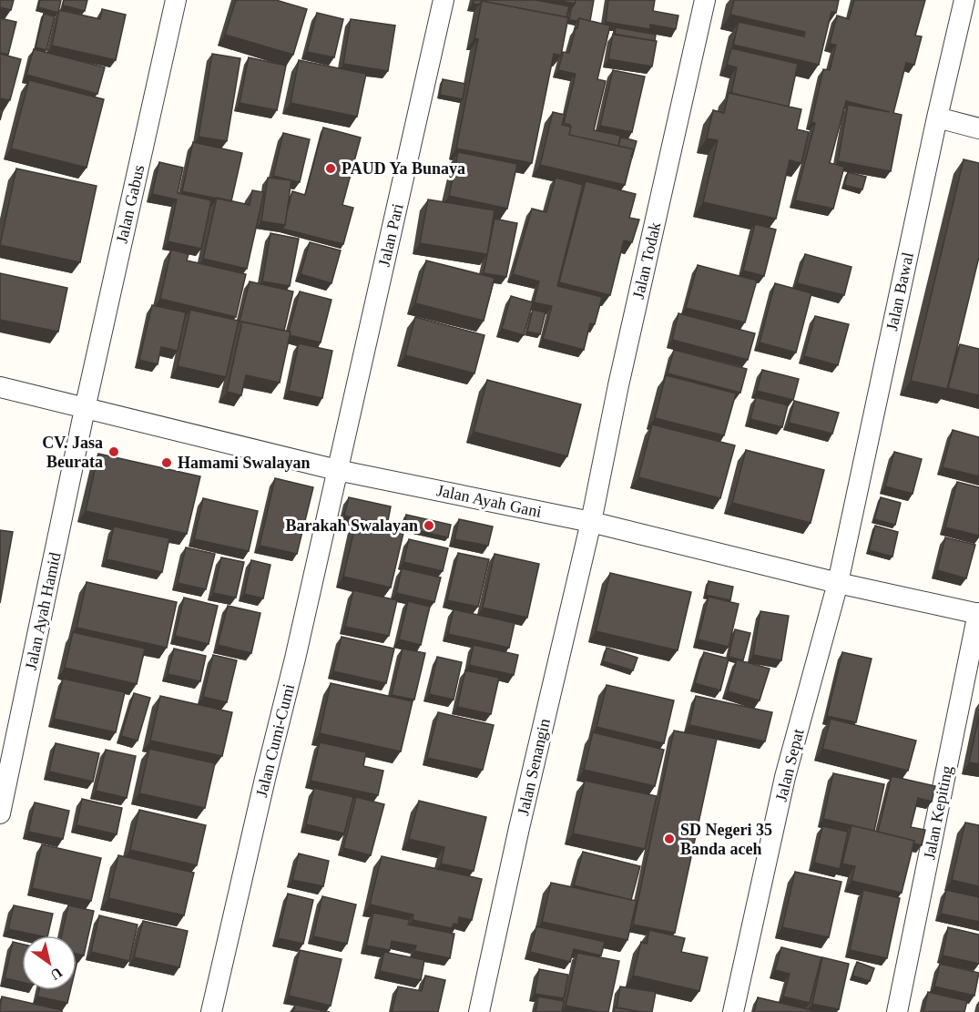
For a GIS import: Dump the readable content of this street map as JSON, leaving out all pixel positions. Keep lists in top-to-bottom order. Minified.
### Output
{"streets":{"street":["Jalan Gabus","Jalan Pari","Jalan Todak","Jalan Bawal","Jalan Ayah Gani","Jalan Ayah Hamid","Jalan Cumi-Cumi","Jalan Sepat","Jalan Senangin","Jalan Kepiting"]},"crossings":[["Jalan Gabus","Jalan Ayah Gani"],["Jalan Gabus","Jalan Ayah Hamid"],["Jalan Pari","Jalan Ayah Gani"],["Jalan Pari","Jalan Cumi-Cumi"],["Jalan Todak","Jalan Ayah Gani"],["Jalan Todak","Jalan Senangin"],["Jalan Bawal","Jalan Ayah Gani"],["Jalan Bawal","Jalan Sepat"],["Jalan Ayah Gani","Jalan Ayah Hamid"],["Jalan Ayah Gani","Jalan Cumi-Cumi"],["Jalan Ayah Gani","Jalan Sepat"],["Jalan Ayah Gani","Jalan Senangin"],["Jalan Ayah Gani","Jalan Kepiting"]],"places":["PAUD Ya Bunaya","CV. Jasa Beurata","Hamami Swalayan","Barakah Swalayan","SD Negeri 35 Banda aceh"],"north":"bottom right"}
